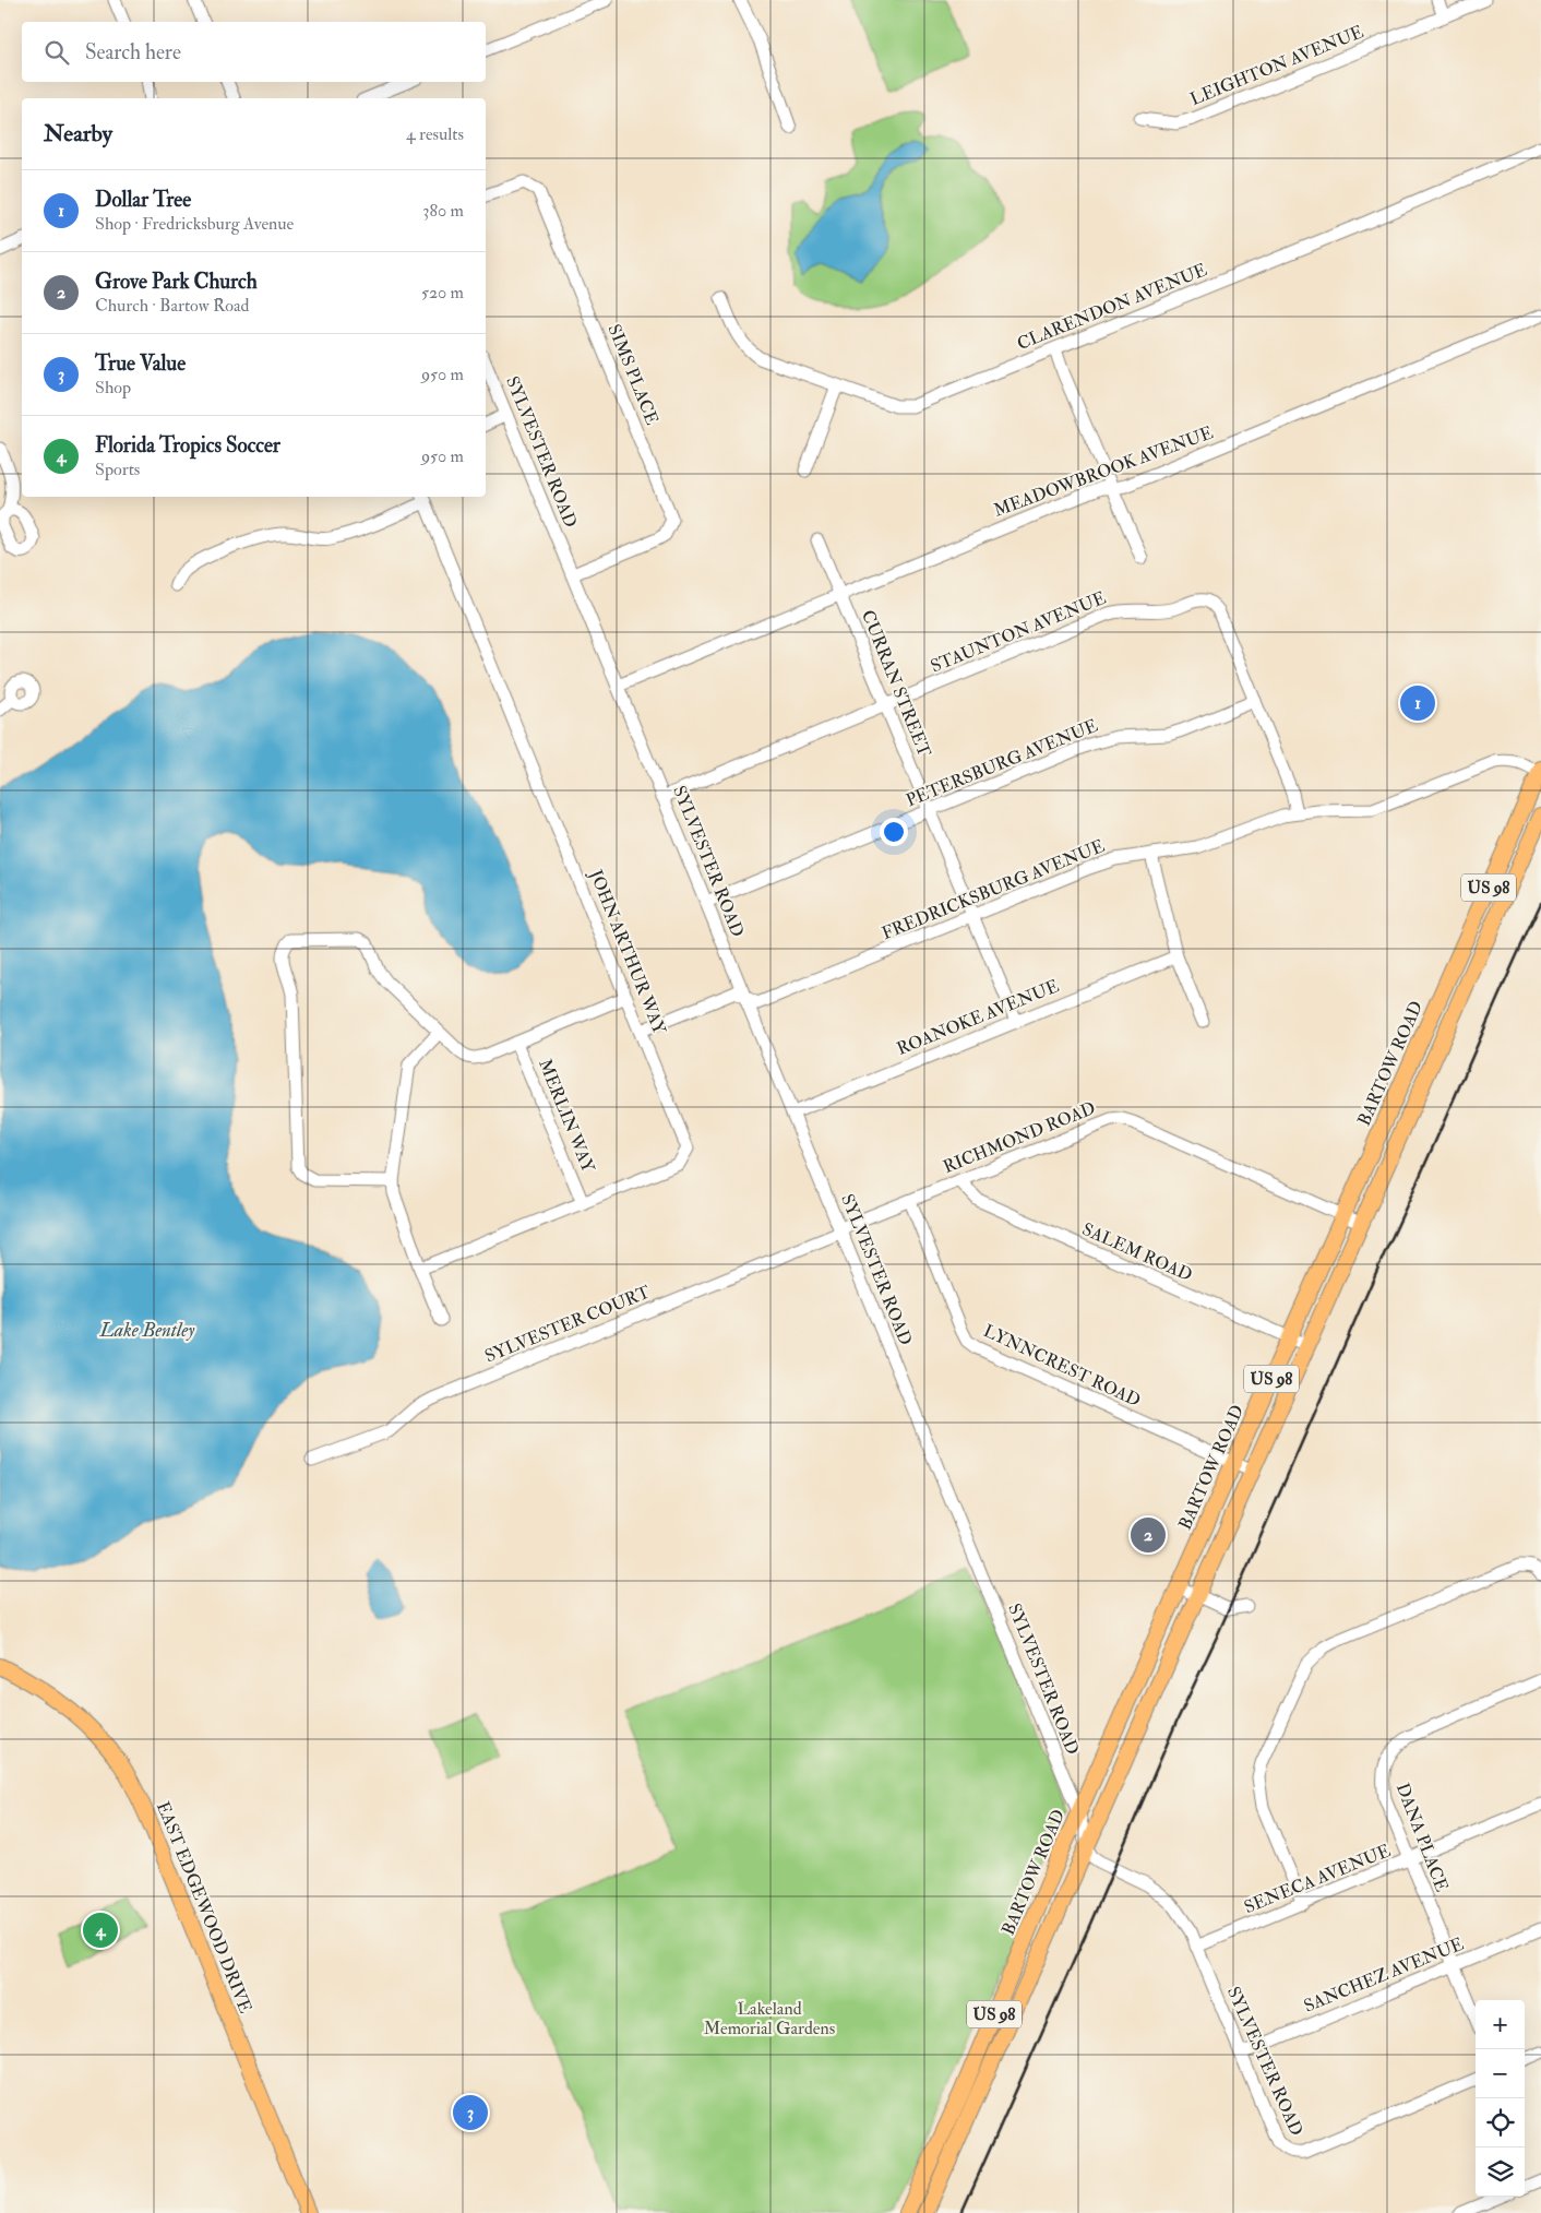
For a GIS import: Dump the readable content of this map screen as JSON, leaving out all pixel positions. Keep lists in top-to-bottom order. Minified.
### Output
{"streets":{"main road":["US 98","BARTOW ROAD","EAST EDGEWOOD DRIVE"],"street":["LEIGHTON AVENUE","CLARENDON AVENUE","SIMS PLACE","SYLVESTER ROAD","MEADOWBROOK AVENUE","STAUNTON AVENUE","CURRAN STREET","PETERSBURG AVENUE","FREDRICKSBURG AVENUE","JOHN ARTHUR WAY","ROANOKE AVENUE","MERLIN WAY","RICHMOND ROAD","SALEM ROAD","SYLVESTER COURT","LYNNCREST ROAD","DANA PLACE","SENECA AVENUE","SANCHEZ AVENUE"]},"crossings":[["SIMS PLACE","SYLVESTER ROAD"],["SYLVESTER ROAD","MEADOWBROOK AVENUE"],["SYLVESTER ROAD","STAUNTON AVENUE"],["SYLVESTER ROAD","PETERSBURG AVENUE"],["SYLVESTER ROAD","FREDRICKSBURG AVENUE"],["SYLVESTER ROAD","ROANOKE AVENUE"],["SYLVESTER ROAD","BARTOW ROAD"],["SYLVESTER ROAD","RICHMOND ROAD"],["SYLVESTER ROAD","SYLVESTER COURT"],["SYLVESTER ROAD","SENECA AVENUE"],["SYLVESTER ROAD","SANCHEZ AVENUE"],["MEADOWBROOK AVENUE","CURRAN STREET"],["STAUNTON AVENUE","CURRAN STREET"],["STAUNTON AVENUE","PETERSBURG AVENUE"],["STAUNTON AVENUE","FREDRICKSBURG AVENUE"],["CURRAN STREET","PETERSBURG AVENUE"],["CURRAN STREET","FREDRICKSBURG AVENUE"],["CURRAN STREET","ROANOKE AVENUE"],["FREDRICKSBURG AVENUE","JOHN ARTHUR WAY"],["FREDRICKSBURG AVENUE","BARTOW ROAD"],["JOHN ARTHUR WAY","MERLIN WAY"],["BARTOW ROAD","RICHMOND ROAD"],["BARTOW ROAD","SALEM ROAD"],["BARTOW ROAD","LYNNCREST ROAD"],["RICHMOND ROAD","SALEM ROAD"],["RICHMOND ROAD","SYLVESTER COURT"],["RICHMOND ROAD","LYNNCREST ROAD"],["DANA PLACE","SENECA AVENUE"],["DANA PLACE","SANCHEZ AVENUE"]],"water":["Lake Bentley"],"parks":["Lakeland Memorial Gardens"],"page":{"search":"Search here","heading":["Nearby","4 results"],"list":[{"mark":"1","name":"Dollar Tree","note":"Shop · Fredricksburg Avenue","value":"380 m"},{"mark":"2","name":"Grove Park Church","note":"Church · Bartow Road","value":"520 m"},{"mark":"3","name":"True Value","note":"Shop","value":"950 m"},{"mark":"4","name":"Florida Tropics Soccer","note":"Sports","value":"950 m"}],"pins":["1","2","4","3"],"map_buttons":["+","−"]}}
